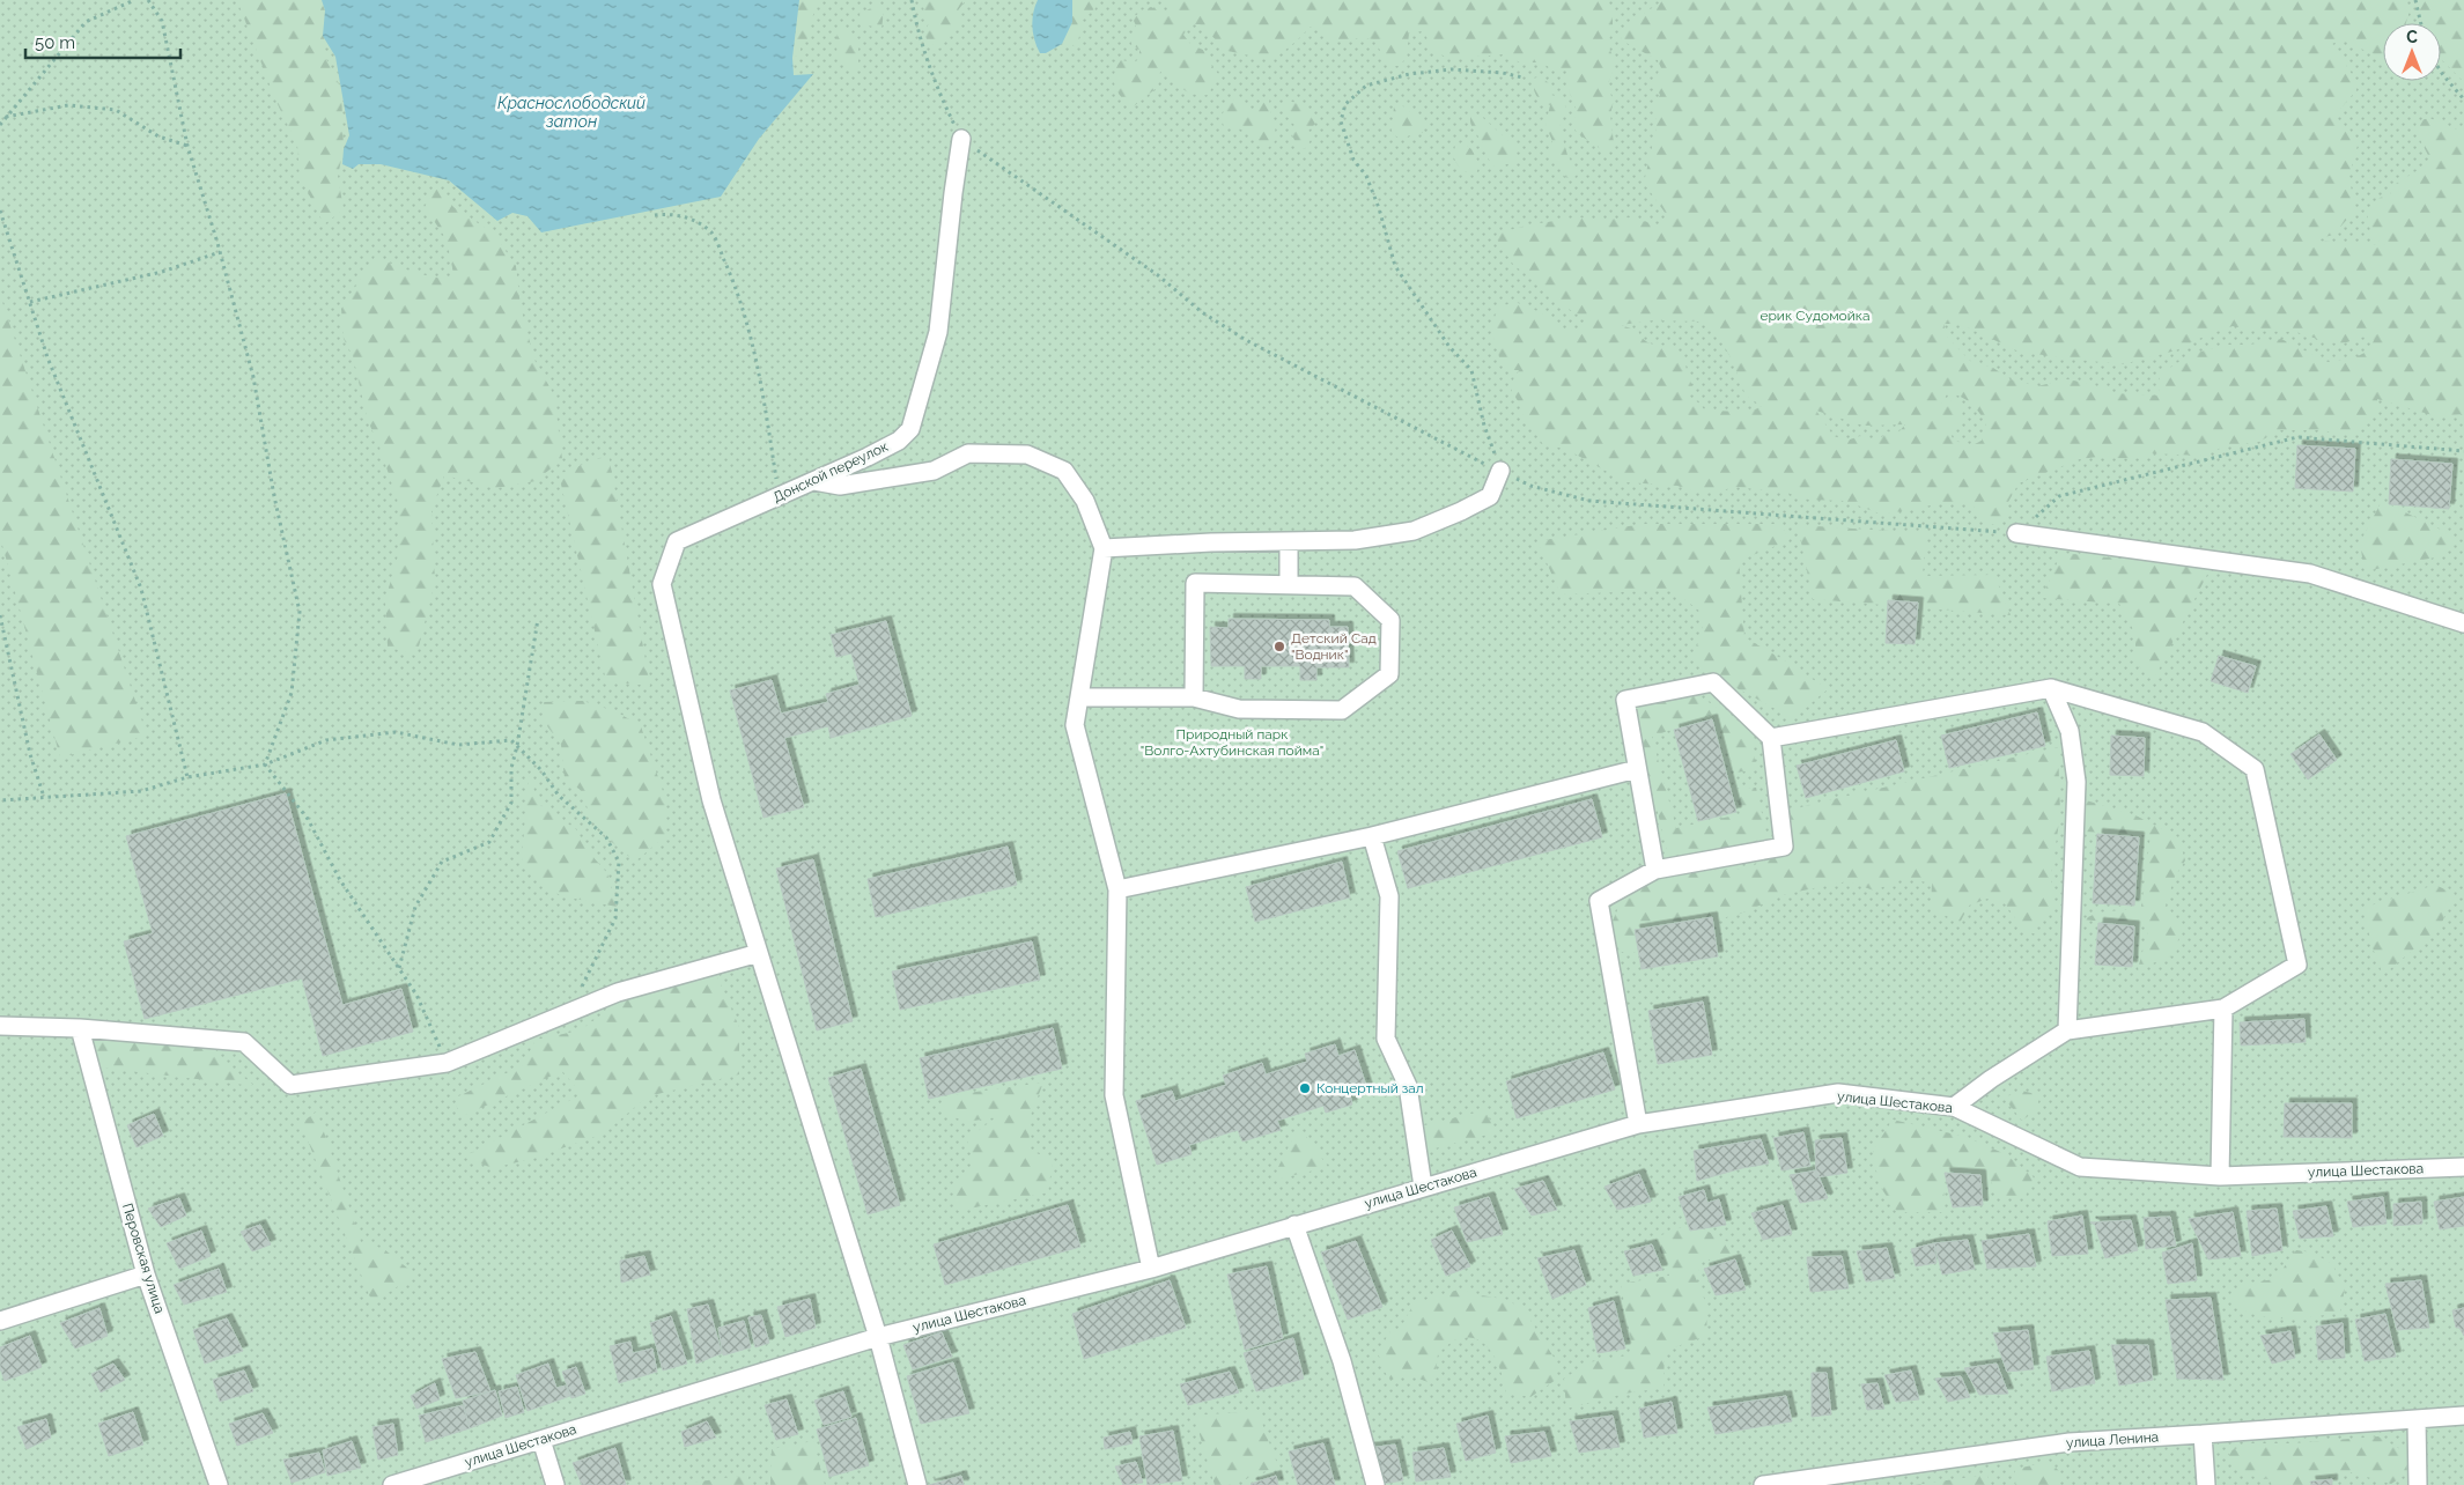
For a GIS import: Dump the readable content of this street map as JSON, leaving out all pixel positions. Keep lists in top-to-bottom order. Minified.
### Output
{"streets":{"street":["Донской переулок","улица Шестакова","Перовская улица","улица Ленина"]},"water":["Краснослободский затон"],"parks":["ерик Судомойка","Природный парк \"Волго-Ахтубинская пойма\""],"places":["Детский Сад \"Водник\"","Концертный зал"],"scale_bar":"50 m","north":"top"}
